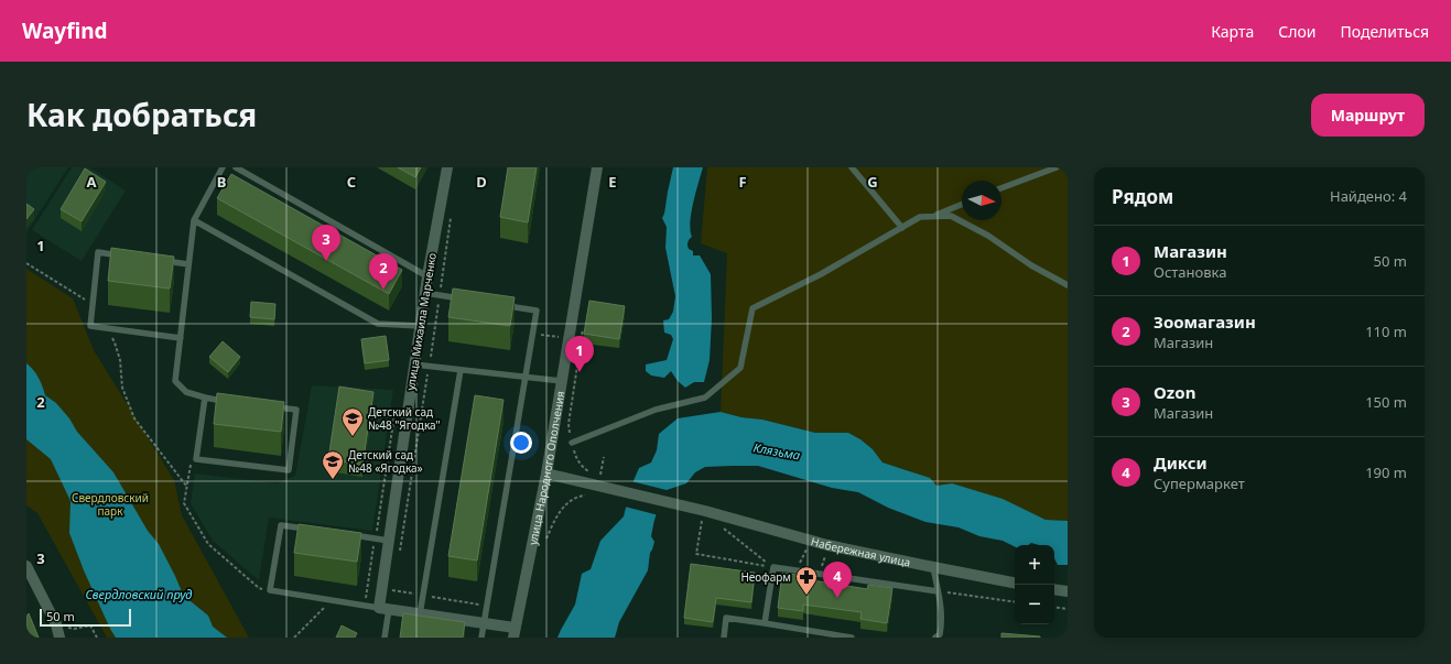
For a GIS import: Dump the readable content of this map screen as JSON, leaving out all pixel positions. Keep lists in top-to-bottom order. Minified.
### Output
{"streets":{"street":["улица Михаила Марченко","улица Народного Ополчения","Набережная улица"]},"crossings":[["улица Народного Ополчения","Набережная улица"]],"water":["Клязьма","Свердловский пруд"],"parks":["Свердловский парк"],"places":{"school or university":["Детский сад №48 \"Ягодка\"","Детский сад №48 «Ягодка»"],"pharmacy":["Неофарм"]},"scale_bar":"50 m","north":"right","page":{"header":"Wayfind","nav":["Карта","Слои","Поделиться"],"title":"Как добраться","buttons":"Маршрут","heading":["Рядом","Найдено: 4"],"pins":["3","2","1","4"],"list":[{"mark":"1","name":"Магазин","note":"Остановка","value":"50 m"},{"mark":"2","name":"Зоомагазин","note":"Магазин","value":"110 m"},{"mark":"3","name":"Ozon","note":"Магазин","value":"150 m"},{"mark":"4","name":"Дикси","note":"Супермаркет","value":"190 m"}],"map_buttons":["+","−"],"scale":"50 m"},"grid":{"columns":["A","B","C","D","E","F","G"],"rows":["1","2","3"]}}
